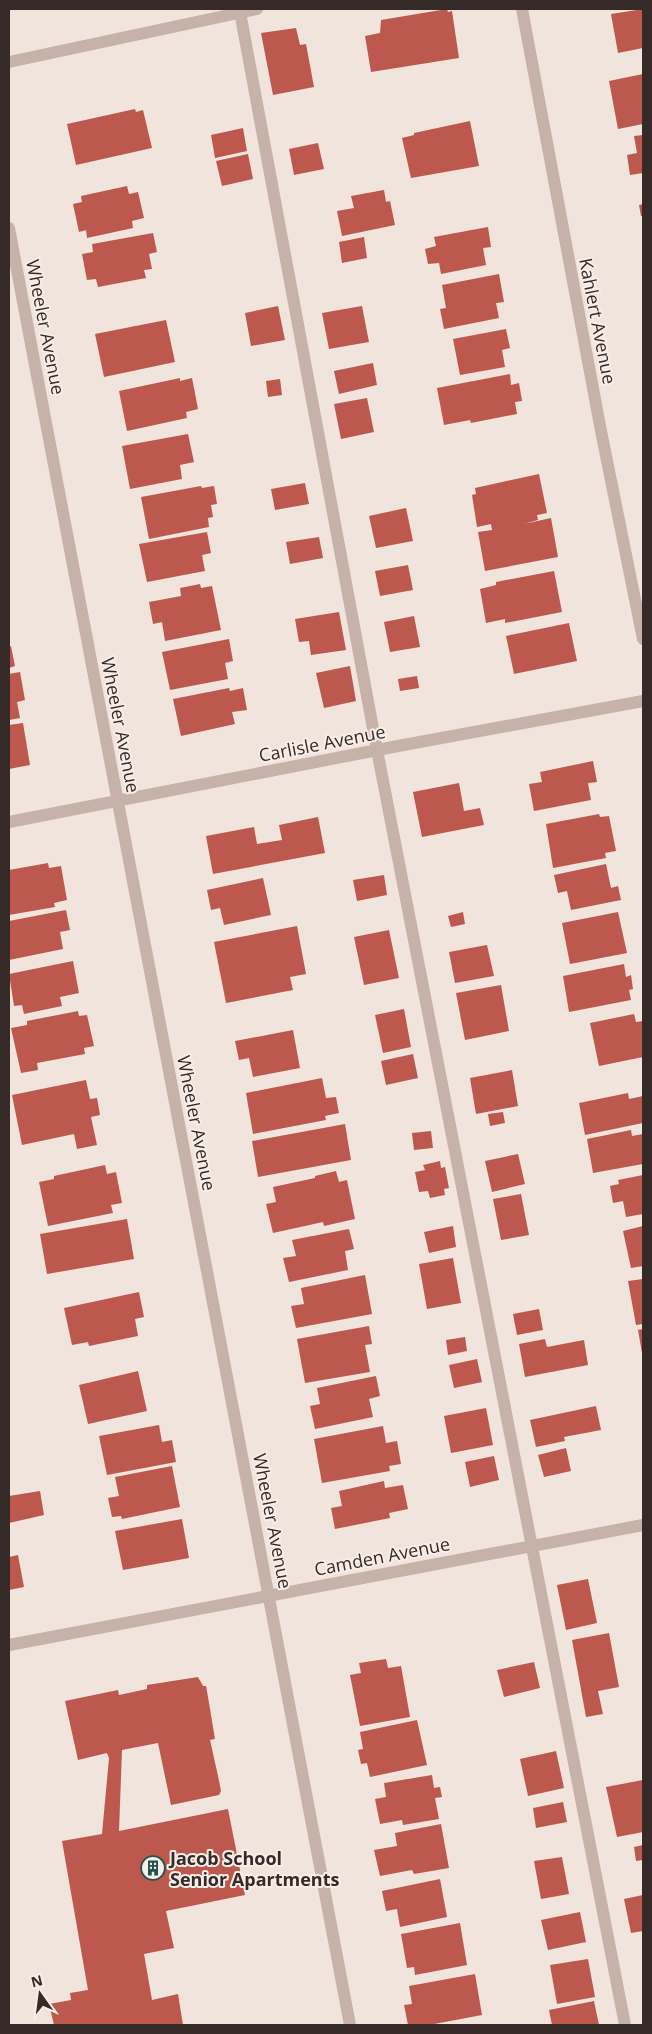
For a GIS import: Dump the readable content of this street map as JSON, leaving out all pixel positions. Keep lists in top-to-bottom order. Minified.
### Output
{"streets":{"street":["Kahlert Avenue","Wheeler Avenue","Carlisle Avenue","Camden Avenue"]},"crossings":[["Wheeler Avenue","Carlisle Avenue"],["Wheeler Avenue","Camden Avenue"]],"places":{"building":["Jacob School Senior Apartments"]},"north":"top"}
